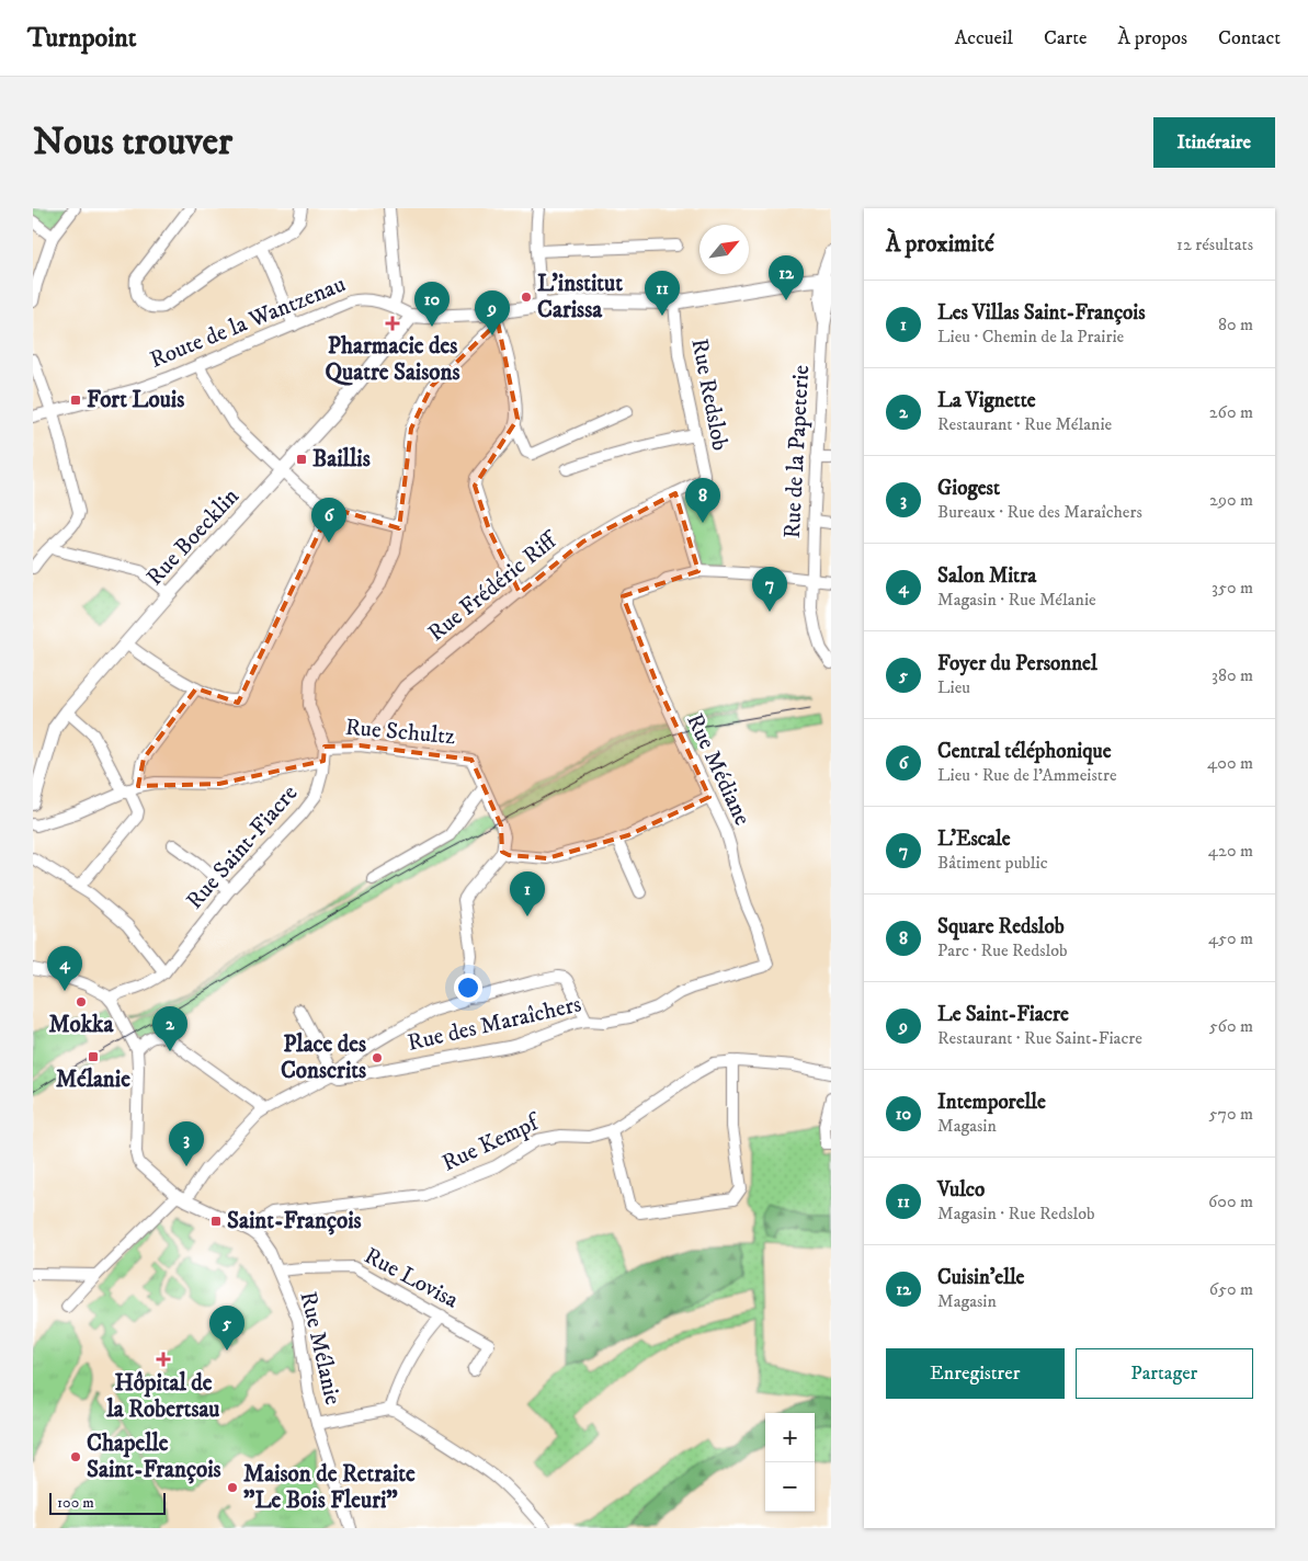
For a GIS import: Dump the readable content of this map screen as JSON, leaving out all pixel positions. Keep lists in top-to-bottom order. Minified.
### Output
{"streets":{"main road":["Route de la Wantzenau","Rue Boecklin"],"street":["Rue Redslob","Rue de la Papeterie","Rue Frédéric Riff","Rue Schultz","Rue Médiane","Rue Saint-Fiacre","Rue des Maraîchers","Rue Kempf","Rue Lovisa","Rue Mélanie"]},"crossings":[["Route de la Wantzenau","Rue Redslob"],["Route de la Wantzenau","Rue de la Papeterie"],["Route de la Wantzenau","Rue Boecklin"],["Route de la Wantzenau","Rue Saint-Fiacre"],["Rue Redslob","Rue Frédéric Riff"],["Rue Frédéric Riff","Rue Schultz"],["Rue Schultz","Rue Saint-Fiacre"],["Rue Médiane","Rue des Maraîchers"],["Rue Saint-Fiacre","Rue Mélanie"],["Rue des Maraîchers","Rue Mélanie"],["Rue Kempf","Rue Mélanie"],["Rue Lovisa","Rue Mélanie"]],"places":{"other":["L'institut Carissa","Mokka","Place des Conscrits","Chapelle Saint-François","Maison de Retraite \"Le Bois Fleuri\""],"health":["Pharmacie des Quatre Saisons","Hôpital de la Robertsau"],"transit":["Fort Louis","Baillis","Mélanie","Saint-François"]},"scale_bar":"100 m","north":"top right","page":{"header":"Turnpoint","nav":["Accueil","Carte","À propos","Contact"],"buttons":["Itinéraire",["Enregistrer","Partager"]],"title":"Nous trouver","heading":["À proximité","12 résultats"],"pins":["12","11","10","9","8","6","7","1","4","2","3","5"],"list":[{"mark":"1","name":"Les Villas Saint-François","note":"Lieu · Chemin de la Prairie","value":"80 m"},{"mark":"2","name":"La Vignette","note":"Restaurant · Rue Mélanie","value":"260 m"},{"mark":"3","name":"Giogest","note":"Bureaux · Rue des Maraîchers","value":"290 m"},{"mark":"4","name":"Salon Mitra","note":"Magasin · Rue Mélanie","value":"350 m"},{"mark":"5","name":"Foyer du Personnel","note":"Lieu","value":"380 m"},{"mark":"6","name":"Central téléphonique","note":"Lieu · Rue de l'Ammeistre","value":"400 m"},{"mark":"7","name":"L’Escale","note":"Bâtiment public","value":"420 m"},{"mark":"8","name":"Square Redslob","note":"Parc · Rue Redslob","value":"450 m"},{"mark":"9","name":"Le Saint-Fiacre","note":"Restaurant · Rue Saint-Fiacre","value":"560 m"},{"mark":"10","name":"Intemporelle","note":"Magasin","value":"570 m"},{"mark":"11","name":"Vulco","note":"Magasin · Rue Redslob","value":"600 m"},{"mark":"12","name":"Cuisin'elle","note":"Magasin","value":"650 m"}],"map_buttons":["+","−"],"scale":"100 m"}}
